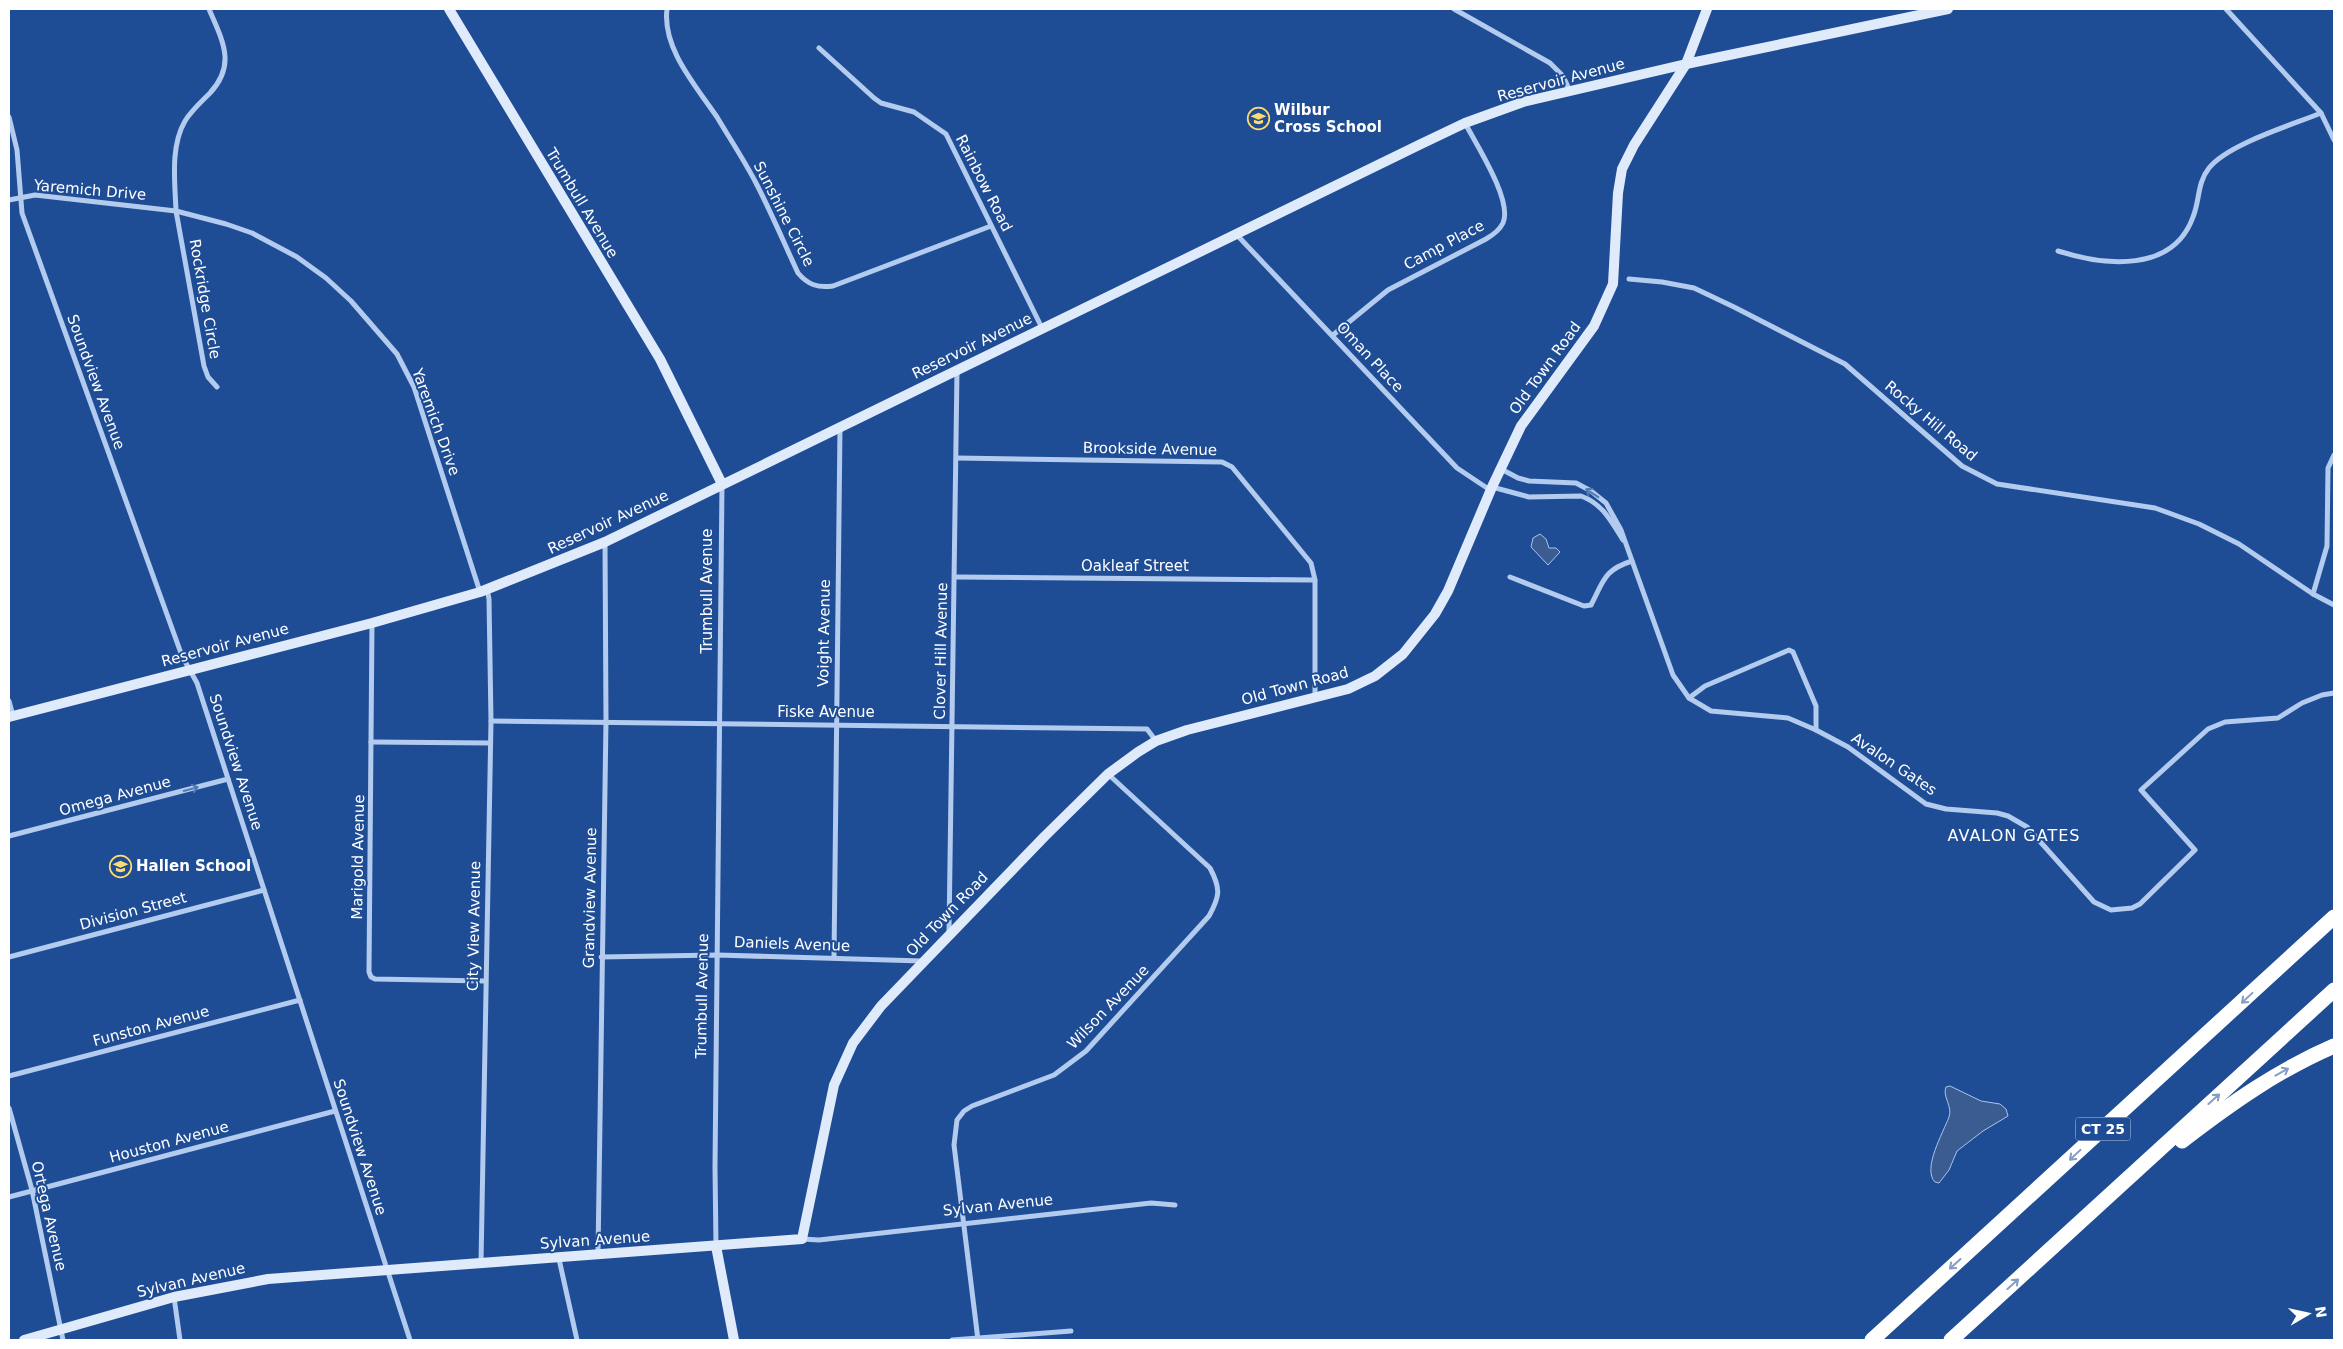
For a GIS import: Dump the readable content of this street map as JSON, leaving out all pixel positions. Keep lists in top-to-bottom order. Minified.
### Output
{"streets":{"highway":["CT 25"],"main road":["Reservoir Avenue","Trumbull Avenue","Old Town Road","Sylvan Avenue"],"street":["Rainbow Road","Yaremich Drive","Sunshine Circle","Camp Place","Rockridge Circle","Oman Place","Soundview Avenue","Rocky Hill Road","Brookside Avenue","Oakleaf Street","Voight Avenue","Clover Hill Avenue","Fiske Avenue","Avalon Gates","Omega Avenue","Marigold Avenue","Grandview Avenue","Division Street","City View Avenue","Daniels Avenue","Wilson Avenue","Funston Avenue","Houston Avenue","Ortega Avenue"]},"crossings":[["Reservoir Avenue","Rainbow Road"],["Reservoir Avenue","Yaremich Drive"],["Reservoir Avenue","Trumbull Avenue"],["Reservoir Avenue","Camp Place"],["Reservoir Avenue","Oman Place"],["Reservoir Avenue","Old Town Road"],["Reservoir Avenue","Soundview Avenue"],["Reservoir Avenue","Voight Avenue"],["Reservoir Avenue","Clover Hill Avenue"],["Reservoir Avenue","Marigold Avenue"],["Reservoir Avenue","Grandview Avenue"],["Reservoir Avenue","City View Avenue"],["Rainbow Road","Sunshine Circle"],["Yaremich Drive","Rockridge Circle"],["Yaremich Drive","Soundview Avenue"],["Yaremich Drive","City View Avenue"],["Trumbull Avenue","Fiske Avenue"],["Trumbull Avenue","Daniels Avenue"],["Trumbull Avenue","Sylvan Avenue"],["Camp Place","Oman Place"],["Oman Place","Old Town Road"],["Oman Place","Avalon Gates"],["Old Town Road","Brookside Avenue"],["Old Town Road","Clover Hill Avenue"],["Old Town Road","Fiske Avenue"],["Old Town Road","Avalon Gates"],["Old Town Road","Daniels Avenue"],["Old Town Road","Wilson Avenue"],["Old Town Road","Sylvan Avenue"],["Soundview Avenue","Omega Avenue"],["Soundview Avenue","Division Street"],["Soundview Avenue","Funston Avenue"],["Soundview Avenue","Houston Avenue"],["Soundview Avenue","Sylvan Avenue"],["Brookside Avenue","Oakleaf Street"],["Brookside Avenue","Clover Hill Avenue"],["Oakleaf Street","Clover Hill Avenue"],["Voight Avenue","Fiske Avenue"],["Voight Avenue","Daniels Avenue"],["Clover Hill Avenue","Fiske Avenue"],["Fiske Avenue","Grandview Avenue"],["Fiske Avenue","City View Avenue"],["Marigold Avenue","City View Avenue"],["Grandview Avenue","Daniels Avenue"],["Grandview Avenue","Sylvan Avenue"],["City View Avenue","Sylvan Avenue"],["Wilson Avenue","Sylvan Avenue"],["Houston Avenue","Ortega Avenue"],["Sylvan Avenue","Ortega Avenue"]],"one_way":["Omega Avenue"],"districts":["AVALON GATES"],"places":{"school or university":["Wilbur Cross School","Hallen School"]},"north":"right"}
